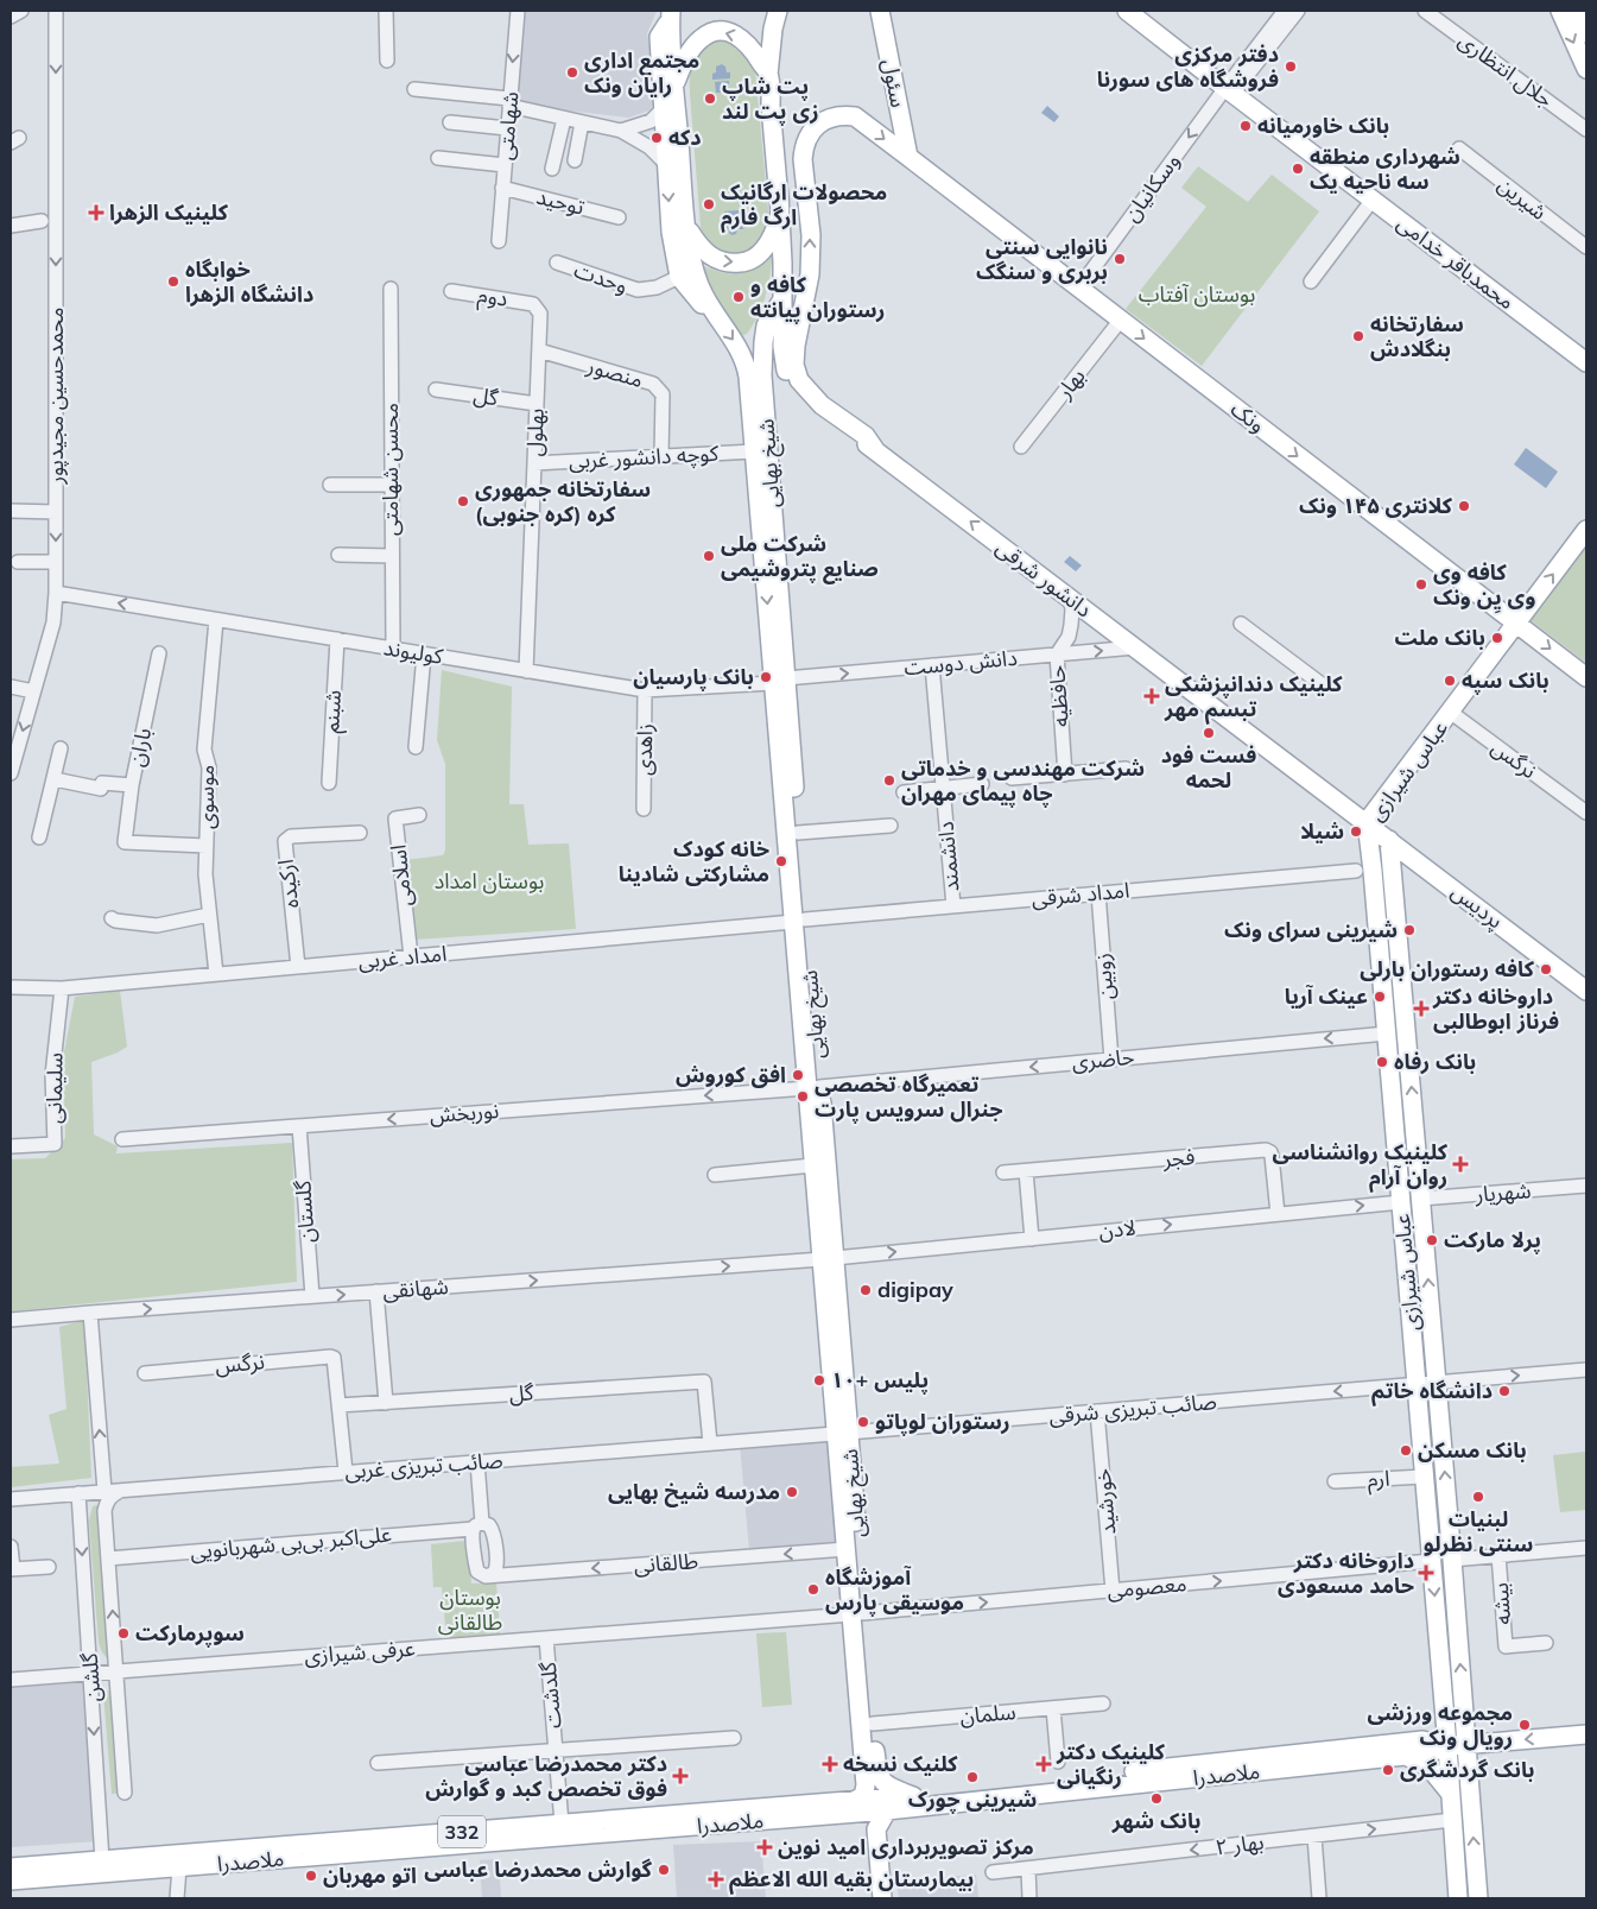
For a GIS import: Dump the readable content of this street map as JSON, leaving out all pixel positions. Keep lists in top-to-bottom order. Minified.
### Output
{"streets":{"main road":["سئول","محمدباقر خدامی","ونک","شیخ بهایی","دانشور شرقی","عباس شیرازی","پردیس","ملاصدرا","332"],"street":["جلال انتظاری","شهامتی","وسکانیان","شیرین","توحید","وحدت","دوم","منصور","بهار","محمدحسین مجیدپور","گل","بهلول","کوچه دانشور غربی","محسن شهامتی","کولیوند","دانش دوست","حافظیه","شبنم","باران","زاهدی","نرگس","موسوی","دانشمند","اسلامی","ارکیده","امداد شرقی","امداد غربی","زوبین","حاضری","سلیمانی","نوربخش","فجر","شهریار","گلستان","لادن","شهانقی","صائب تبریزی شرقی","صائب تبریزی غربی","ارم","خورشید","علی‌اکبر بی‌بی شهربانویی","طالقانی","معصومی","بیشه","عرفی شیرازی","گلشن","گلدشت","سلمان","بهار ۲"]},"crossings":[["سئول","ونک"],["شهامتی","توحید"],["وسکانیان","محمدباقر خدامی"],["وسکانیان","ونک"],["دوم","بهلول"],["منصور","بهلول"],["منصور","کوچه دانشور غربی"],["بهار","ونک"],["محمدحسین مجیدپور","کولیوند"],["گل","بهلول"],["گل","نرگس"],["گل","صائب تبریزی غربی"],["ونک","دانشور شرقی"],["ونک","عباس شیرازی"],["بهلول","کوچه دانشور غربی"],["بهلول","کولیوند"],["کوچه دانشور غربی","شیخ بهایی"],["شیخ بهایی","دانشور شرقی"],["شیخ بهایی","کولیوند"],["شیخ بهایی","دانش دوست"],["شیخ بهایی","امداد شرقی"],["شیخ بهایی","امداد غربی"],["شیخ بهایی","حاضری"],["شیخ بهایی","نوربخش"],["شیخ بهایی","لادن"],["شیخ بهایی","شهانقی"],["شیخ بهایی","صائب تبریزی شرقی"],["شیخ بهایی","صائب تبریزی غربی"],["شیخ بهایی","طالقانی"],["شیخ بهایی","معصومی"],["شیخ بهایی","عرفی شیرازی"],["شیخ بهایی","سلمان"],["شیخ بهایی","ملاصدرا"],["محسن شهامتی","کولیوند"],["دانشور شرقی","دانش دوست"],["دانشور شرقی","عباس شیرازی"],["دانشور شرقی","پردیس"],["کولیوند","دانش دوست"],["کولیوند","شبنم"],["کولیوند","زاهدی"],["کولیوند","موسوی"],["دانش دوست","حافظیه"],["دانش دوست","دانشمند"],["باران","موسوی"],["نرگس","عباس شیرازی"],["عباس شیرازی","پردیس"],["عباس شیرازی","حاضری"],["عباس شیرازی","شهریار"],["عباس شیرازی","لادن"],["عباس شیرازی","صائب تبریزی شرقی"],["عباس شیرازی","ارم"],["عباس شیرازی","معصومی"],["عباس شیرازی","ملاصدرا"],["عباس شیرازی","بهار ۲"],["موسوی","امداد غربی"],["دانشمند","امداد شرقی"],["اسلامی","امداد غربی"],["ارکیده","امداد غربی"],["امداد شرقی","امداد غربی"],["امداد شرقی","زوبین"],["امداد غربی","سلیمانی"],["زوبین","حاضری"],["حاضری","نوربخش"],["نوربخش","گلستان"],["فجر","لادن"],["گلستان","شهانقی"],["لادن","شهانقی"],["صائب تبریزی شرقی","صائب تبریزی غربی"],["صائب تبریزی شرقی","خورشید"],["صائب تبریزی غربی","گلشن"],["خورشید","معصومی"],["علی‌اکبر بی‌بی شهربانویی","گلشن"],["معصومی","عرفی شیرازی"],["عرفی شیرازی","گلشن"],["عرفی شیرازی","گلدشت"],["گلشن","ملاصدرا"],["گلدشت","ملاصدرا"]],"one_way":["شهامتی","وسکانیان","محمدحسین مجیدپور","دانش دوست","حاضری","نوربخش","لادن","شهانقی","صائب تبریزی شرقی","طالقانی","معصومی"],"parks":["بوستان آفتاب","بوستان امداد","بوستان طالقانی"],"places":{"other":["دفتر مرکزی فروشگاه های سورنا","مجتمع اداری رایان ونک","پت شاپ زی پت لند","بانک خاورمیانه","دکه","شهرداری منطقه سه ناحیه یک","محصولات ارگانیک ارگ فارم","نانوایی سنتی بربری و سنگک","خوابگاه دانشگاه الزهرا","کافه و رستوران پیانته","سفارتخانه بنگلادش","سفارتخانه جمهوری کره (کره جنوبی)","کلانتری ۱۴۵ ونک","شرکت ملی صنایع پتروشیمی","کافه وی‌ وی‌ یِن ونک","بانک ملت","بانک پارسیان","بانک سپه","فست فود لحمه","شرکت مهندسی و خدماتی چاه پیمای مهران","شیلا","خانه کودک مشارکتی شادینا","شیرینی سرای ونک","کافه رستوران بارلی","عینک آریا","بانک رفاه","افق کوروش","تعمیرگاه تخصصی جنرال سرویس پارت","پرلا مارکت","digipay","پلیس +۱۰","دانشگاه خاتم","رستوران لوپاتو","بانک مسکن","مدرسه شیخ بهایی","لبنیات سنتی نظرلو","آموزشگاه موسیقی پارس","سوپرمارکت","مجموعه ورزشی رویال ونک","بانک گردشگری","شیرینی چورک","بانک شهر","گوارش محمدرضا عباسی","اتو مهربان"],"health":["کلینیک الزهرا","کلینیک دندانپزشکی تبسم مهر","داروخانه دکتر فرناز ابوطالبی","کلینیک روانشناسی روان آرام","داروخانه دکتر حامد مسعودی","کلنیک نسخه","کلینیک دکتر رنگیانی","دکتر محمدرضا عباسی فوق تخصص کبد و گوارش","مرکز تصویربرداری امید نوین","بیمارستان بقیه الله الاعظم"]}}
